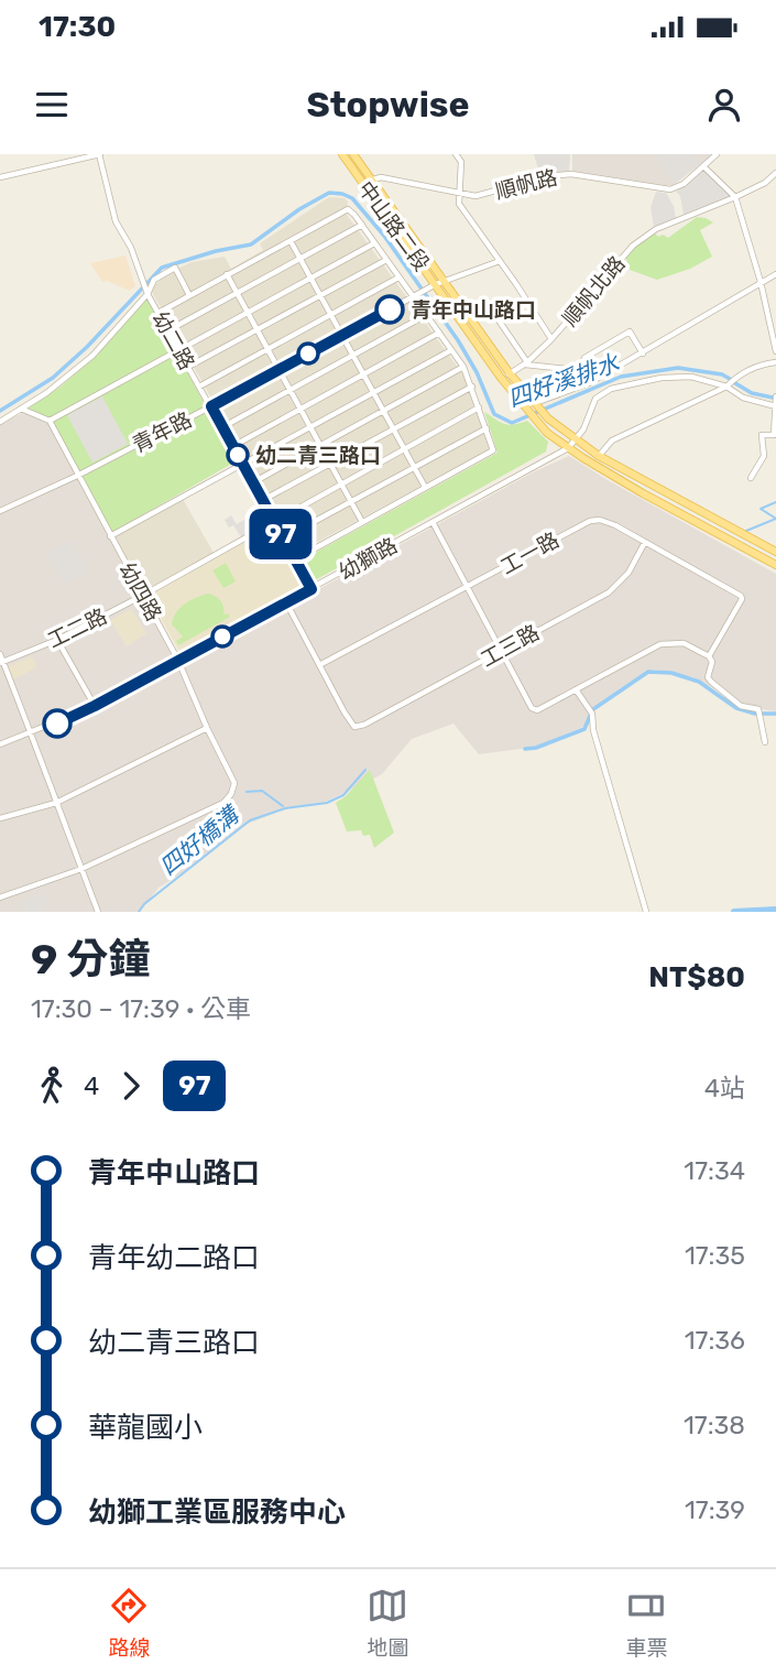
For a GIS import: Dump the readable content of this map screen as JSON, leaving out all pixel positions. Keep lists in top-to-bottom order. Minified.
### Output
{"streets":{"main road":["中山路二段"],"street":["順帆路","順帆北路","幼二路","青年路","工一路","幼獅路","幼四路","工二路","工三路"]},"crossings":[["順帆路","中山路二段"],["中山路二段","順帆北路"],["中山路二段","青年路"],["中山路二段","幼獅路"],["幼二路","青年路"],["幼二路","幼獅路"],["幼二路","工二路"],["青年路","幼四路"],["工一路","工三路"],["幼獅路","幼四路"],["幼四路","工二路"]],"water":["四好溪排水","四好橋溝"],"places":["青年中山路口","幼二青三路口"],"lines":["bus line 97"],"page":{"status":"17:30","header":"Stopwise","on_map":"97","heading":["9 分鐘","17:30 – 17:39 · 公車","NT$80"],"legs":["4","97","4站"],"list":[{"name":"青年中山路口","value":"17:34"},{"name":"青年幼二路口","value":"17:35"},{"name":"幼二青三路口","value":"17:36"},{"name":"華龍國小","value":"17:38"},{"name":"幼獅工業區服務中心","value":"17:39"}],"tabs":["路線","地圖","車票"]}}
